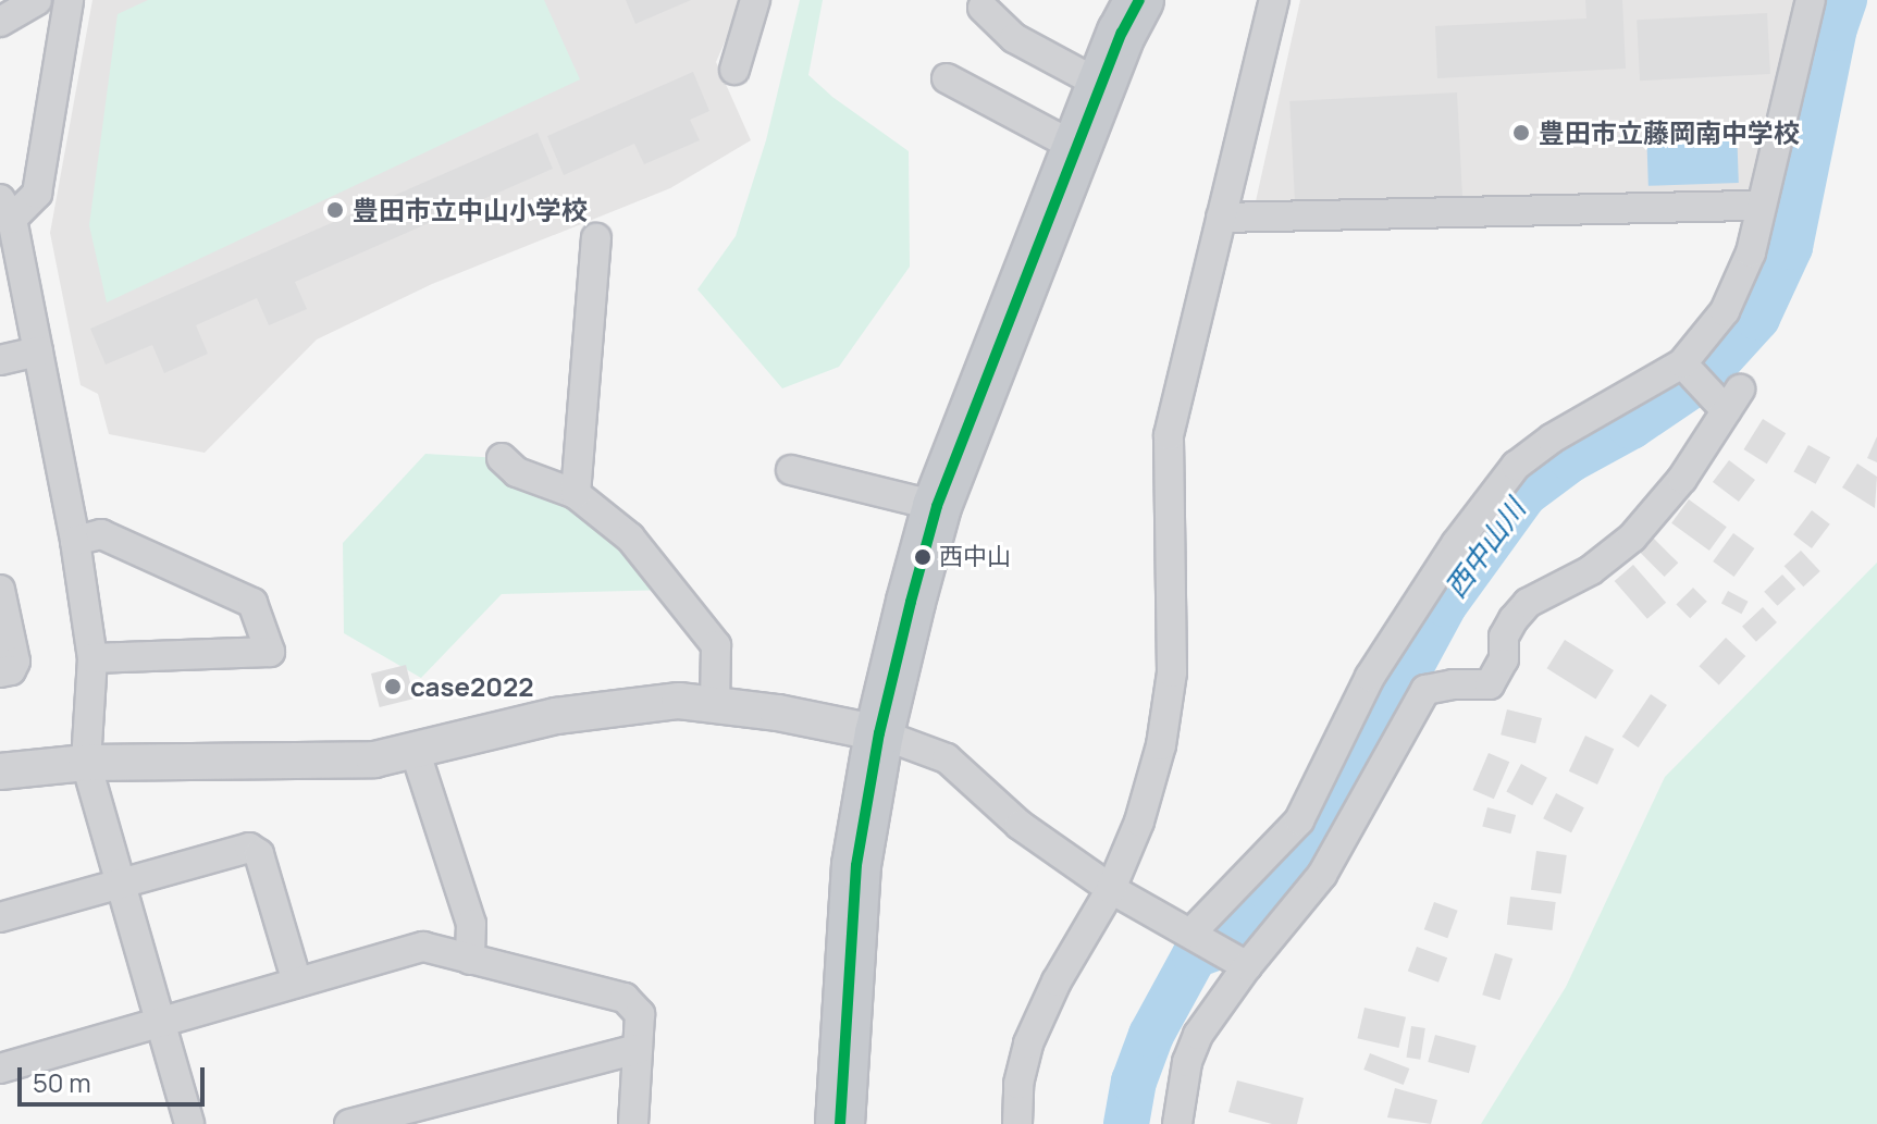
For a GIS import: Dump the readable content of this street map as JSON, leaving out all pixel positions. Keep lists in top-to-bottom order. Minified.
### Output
{"water":["西中山川"],"places":["豊田市立藤岡南中学校","豊田市立中山小学校","西中山","case2022"],"scale_bar":"50 m"}
